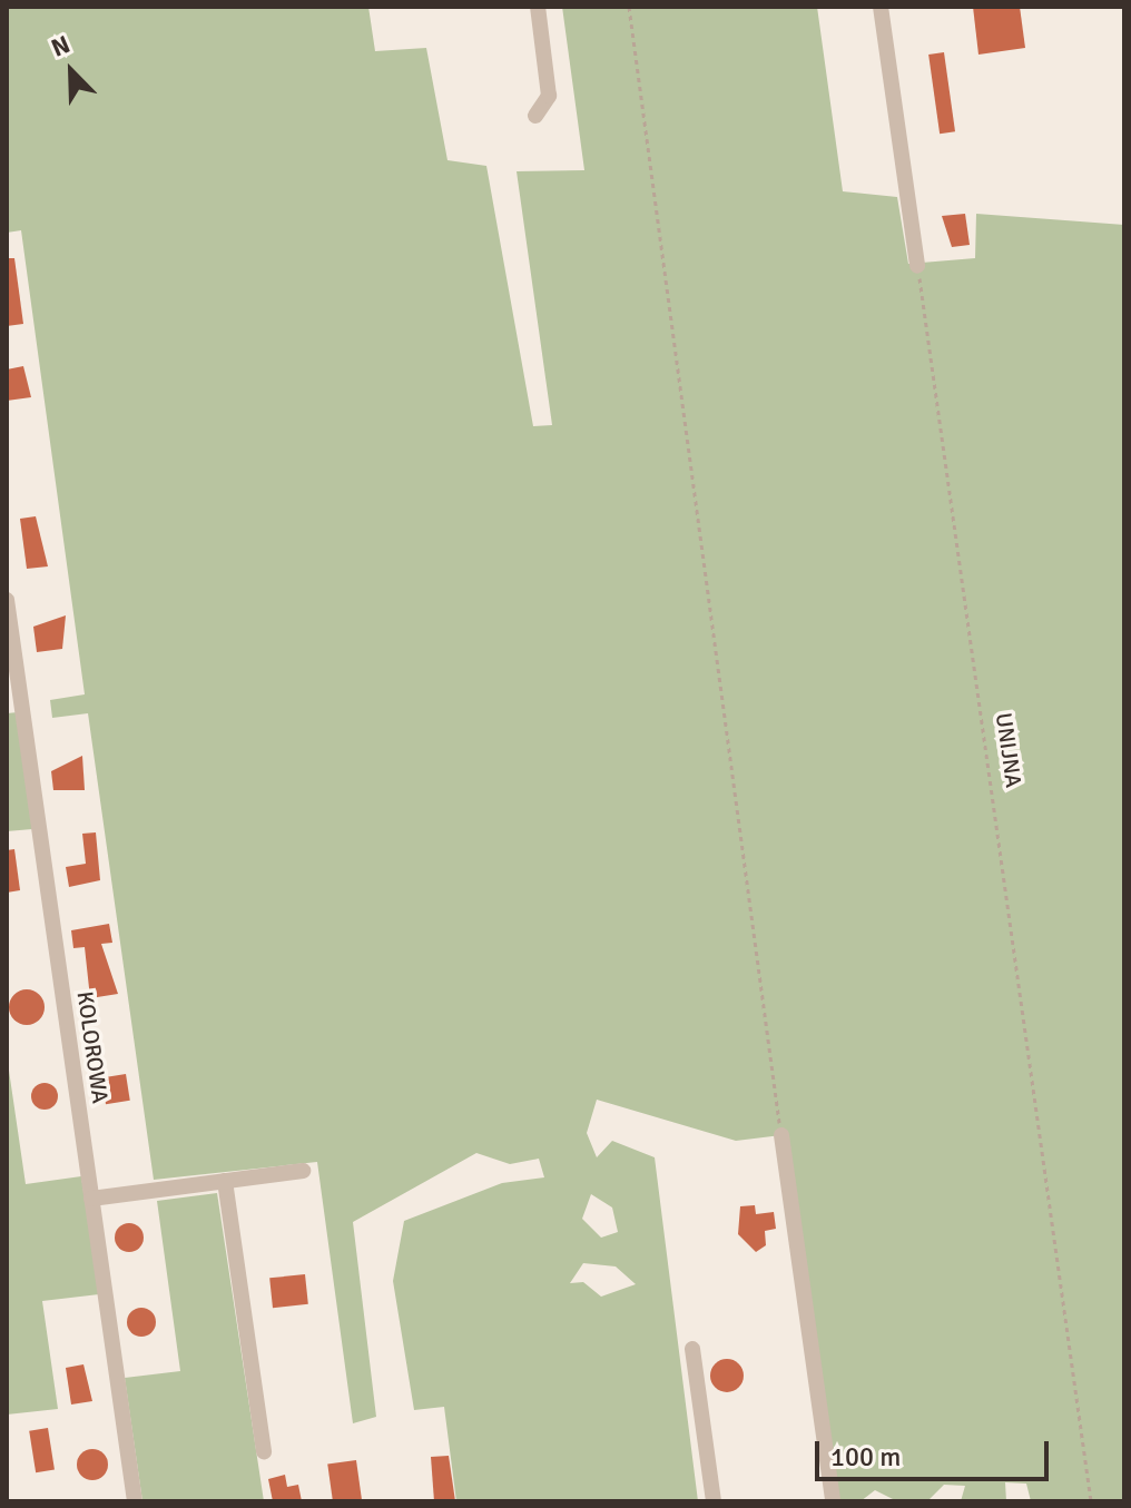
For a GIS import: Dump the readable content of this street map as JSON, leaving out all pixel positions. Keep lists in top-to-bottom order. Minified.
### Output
{"streets":{"street":["KOLOROWA"],"path":["UNIJNA"]},"scale_bar":"100 m","north":"top left"}
